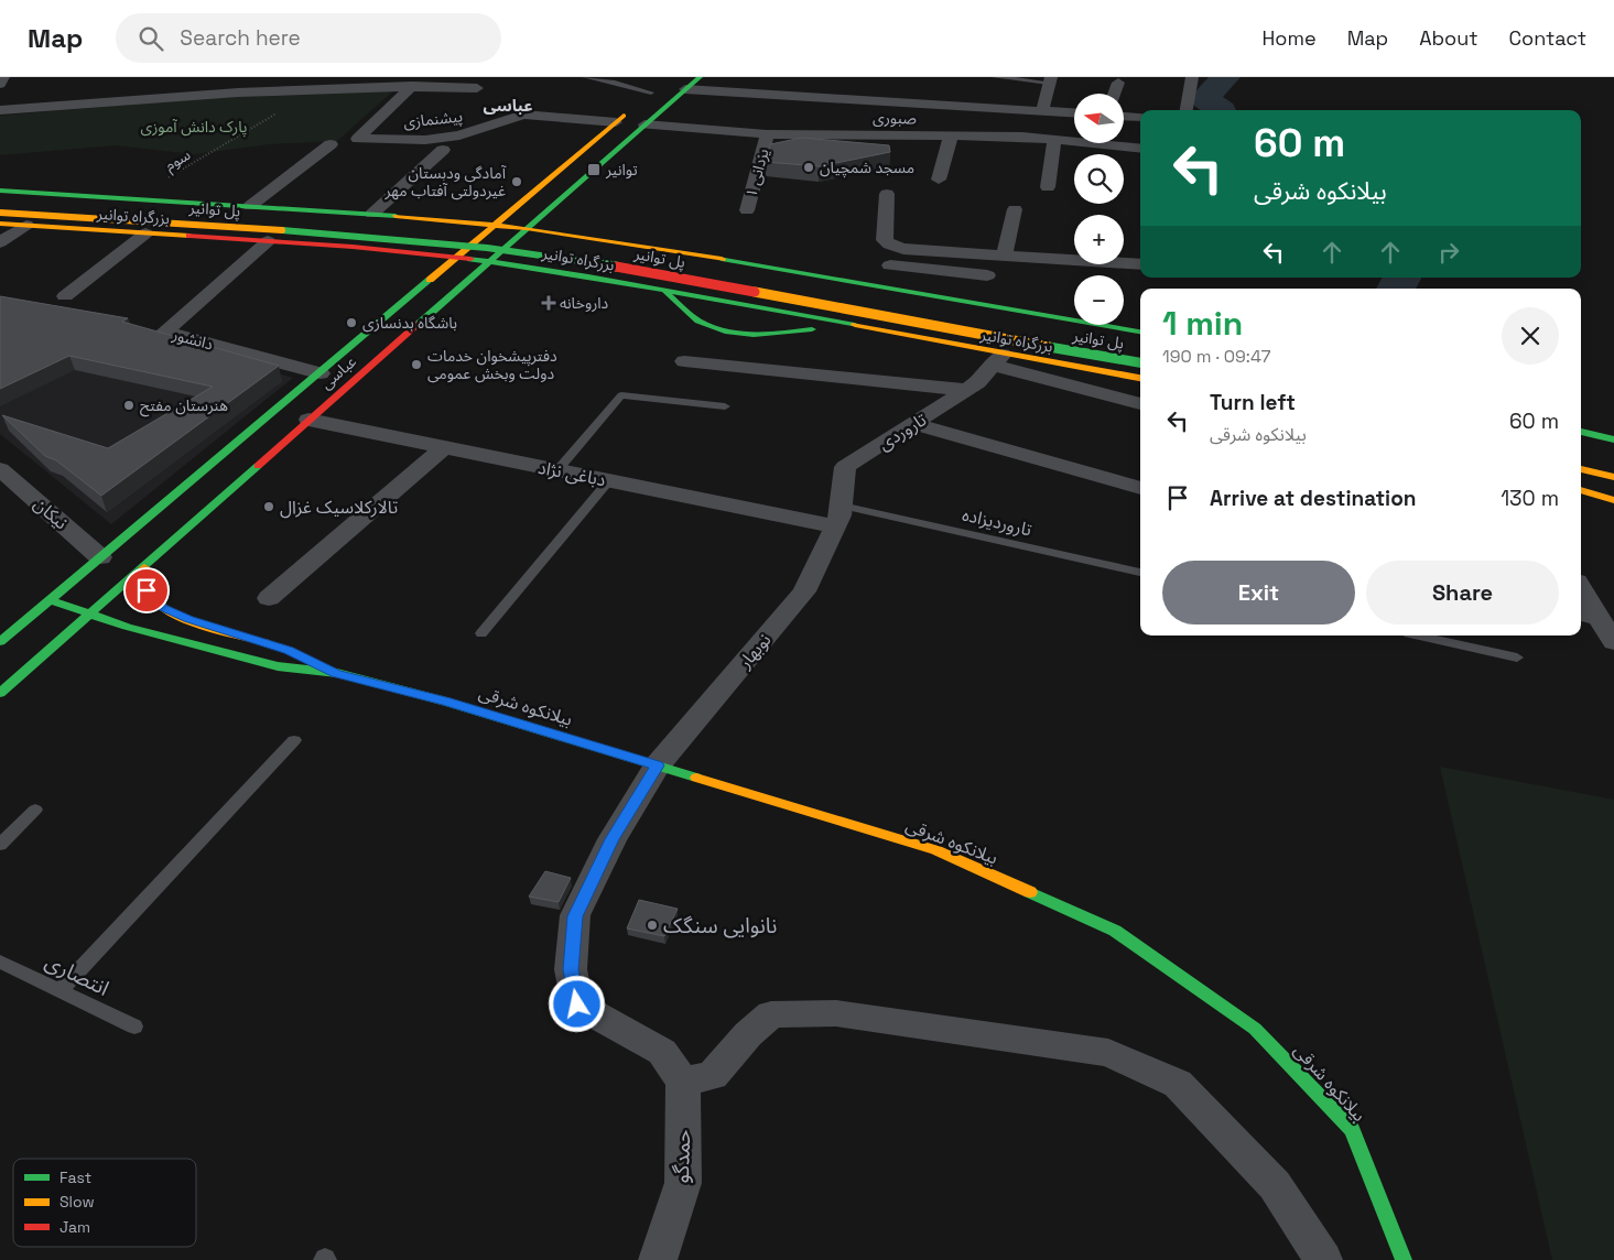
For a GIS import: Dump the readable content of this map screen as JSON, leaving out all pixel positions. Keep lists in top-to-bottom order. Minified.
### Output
{"streets":{"main road":["پل توانیر","بزرگراه توانیر","عباسى","بیلانکوه شرقی"],"street":["صبوری","پیشنمازی","یزدانی ۱","دانشور","تاروردی","دباغی نژاد","نیکان","نوبهار","حمدگو"],"lane":["تاروردیزاده","انتصاری"],"path":["سوم"]},"crossings":[["صبوری","یزدانی ۱"],["صبوری","عباسى"],["پیشنمازی","عباسى"],["سوم","بزرگراه توانیر"],["بزرگراه توانیر","دانشور"],["بزرگراه توانیر","عباسى"],["بزرگراه توانیر","تاروردی"],["دانشور","عباسى"],["عباسى","دباغی نژاد"],["عباسى","نیکان"],["عباسى","بیلانکوه شرقی"],["تاروردی","دباغی نژاد"],["تاروردی","تاروردیزاده"],["تاروردی","نوبهار"],["دباغی نژاد","تاروردیزاده"],["دباغی نژاد","نوبهار"],["تاروردیزاده","نوبهار"],["نوبهار","بیلانکوه شرقی"],["نوبهار","حمدگو"]],"districts":["عباسی"],"parks":["پارک دانش آموزی"],"places":{"other":["مسجد شمچیان","آمادگی ودبستان غیردولتی آفتاب مهر","باشگاه بدنسازی","دفترپیشخوان خدمات دولت وبخش عمومی","هنرستان مفتح","تالارکلاسیک غزال","نانوایی سنگک"],"transit":["توانیر"],"health":["داروخانه"]},"legend":["Fast","Slow","Jam"],"north":"left","page":{"header":"Map","search":"Search here","nav":["Home","Map","About","Contact"],"map_buttons":["+","−"],"turn":["60 m","بیلانکوه شرقی"],"heading":["1 min","190 m · 09:47"],"list":[{"name":"Turn left","note":"بیلانکوه شرقی","value":"60 m"},{"name":"Arrive at destination","value":"130 m"}],"buttons":["Exit","Share"]}}
